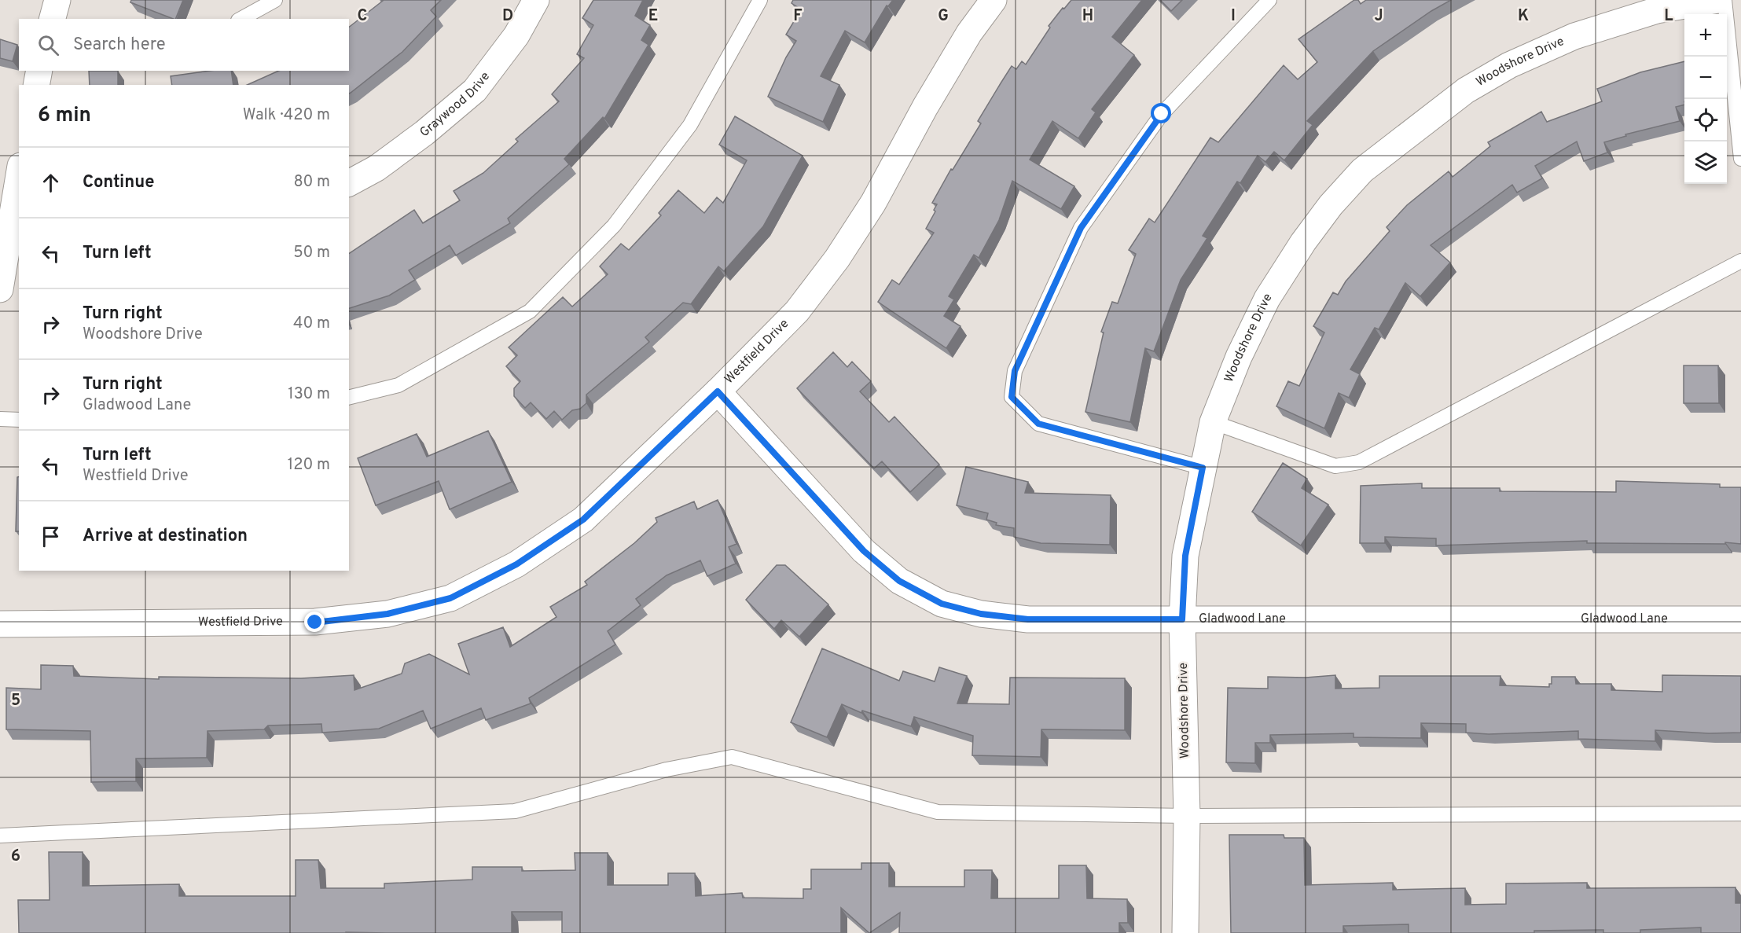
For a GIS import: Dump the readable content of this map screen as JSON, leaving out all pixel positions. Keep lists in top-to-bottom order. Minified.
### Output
{"streets":{"street":["Woodshore Drive","Graywood Drive","Westfield Drive","Gladwood Lane"]},"crossings":[["Woodshore Drive","Gladwood Lane"],["Westfield Drive","Gladwood Lane"]],"page":{"map_buttons":["+","−"],"search":"Search here","heading":["6 min","Walk · 420 m"],"list":[["Continue","80 m"],["Turn left","50 m"],["Turn right","Woodshore Drive","40 m"],["Turn right","Gladwood Lane","130 m"],["Turn left","Westfield Drive","120 m"],"Arrive at destination"]},"grid":{"columns":["C","D","E","F","G","H","I","J","K","L"],"rows":["5","6"]}}
